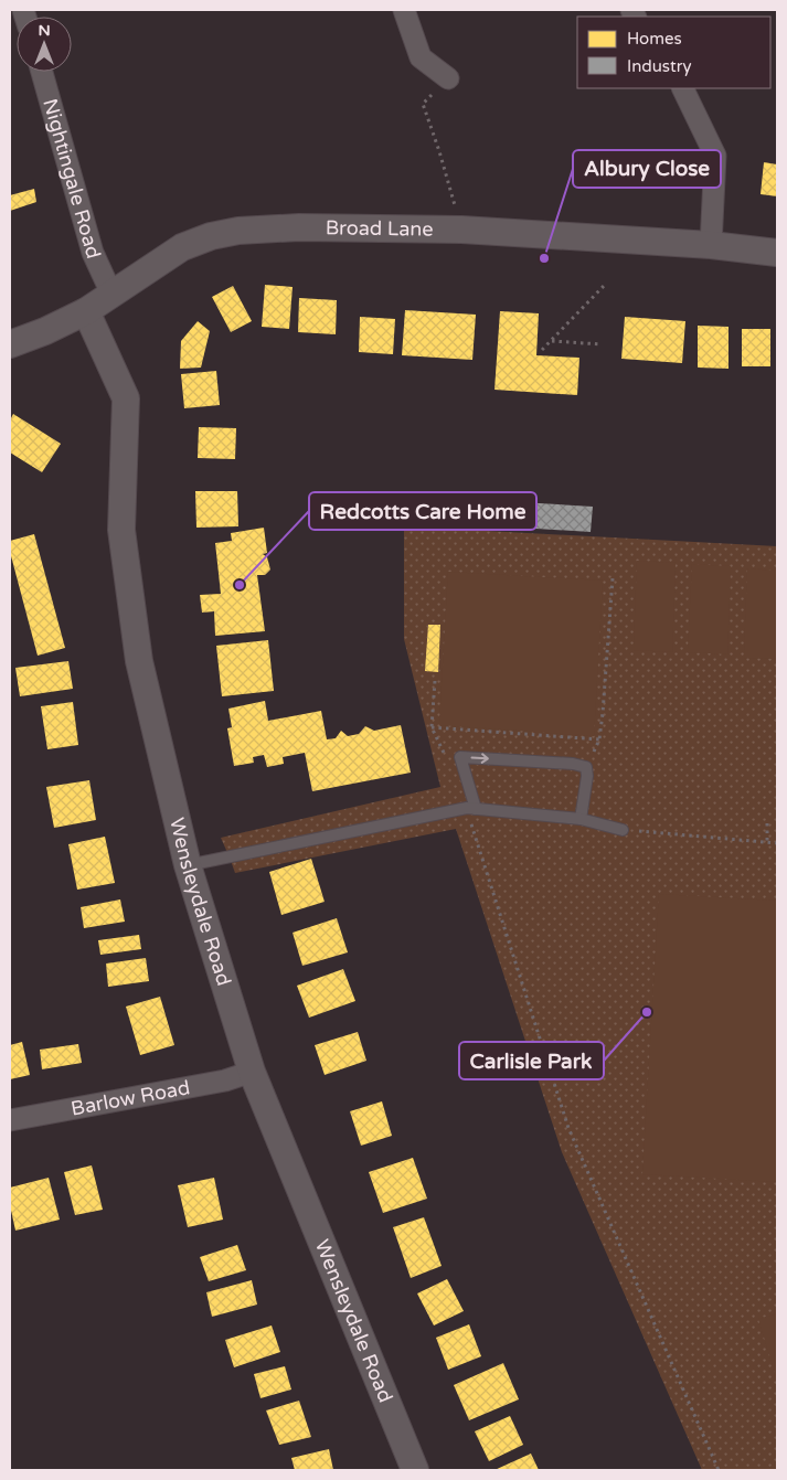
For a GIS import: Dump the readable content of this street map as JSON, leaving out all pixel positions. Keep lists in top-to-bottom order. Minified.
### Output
{"streets":{"street":["Nightingale Road","Broad Lane","Wensleydale Road","Barlow Road"]},"crossings":[["Nightingale Road","Broad Lane"],["Broad Lane","Wensleydale Road"],["Wensleydale Road","Barlow Road"]],"places":["Albury Close","Redcotts Care Home","Carlisle Park"],"legend":["Homes","Industry"],"north":"top"}
